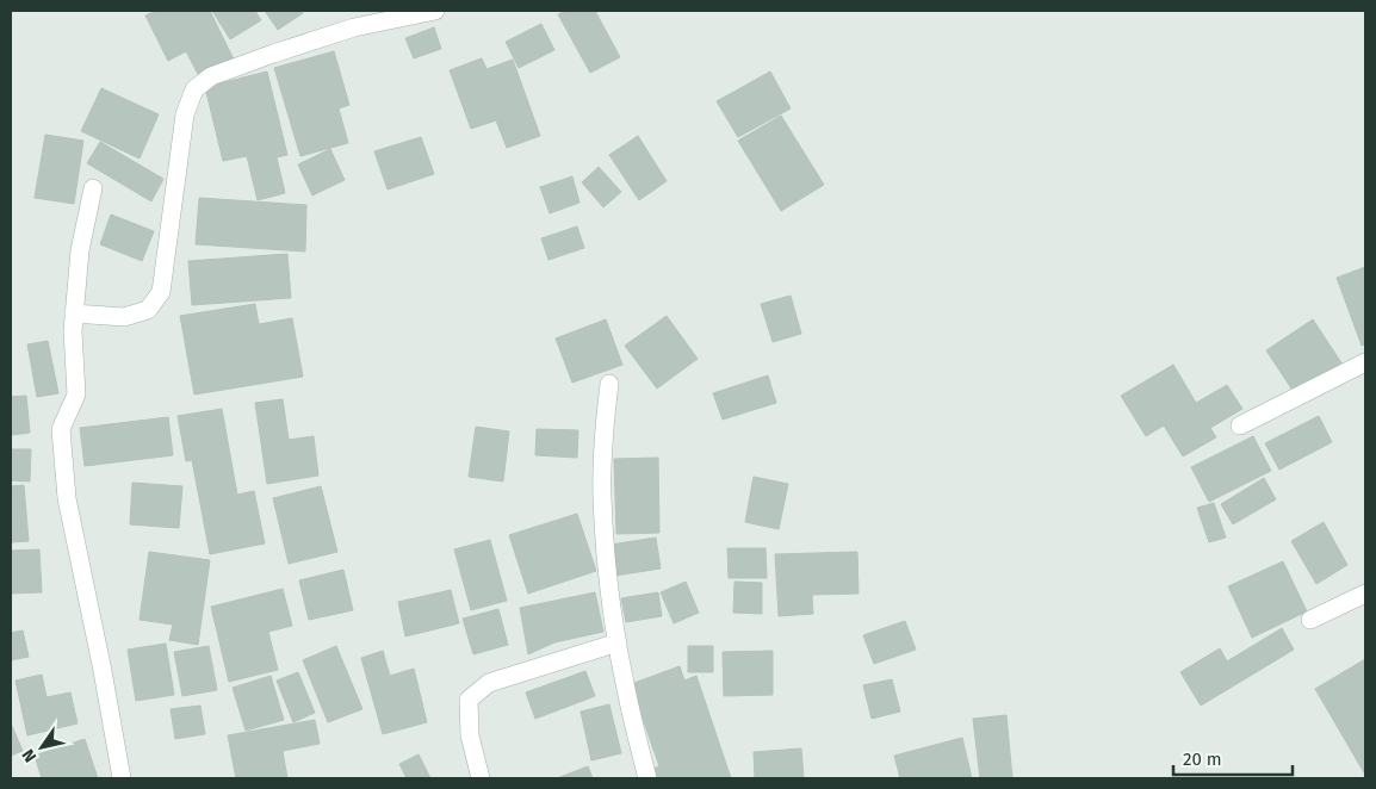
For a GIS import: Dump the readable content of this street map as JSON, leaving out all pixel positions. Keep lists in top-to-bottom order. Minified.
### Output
{"scale_bar":"20 m","north":"bottom left"}
